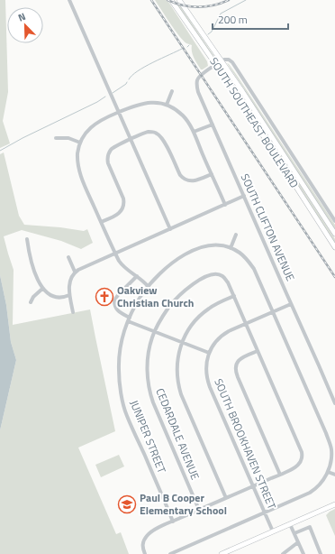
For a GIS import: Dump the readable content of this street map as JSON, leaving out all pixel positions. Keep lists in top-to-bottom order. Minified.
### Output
{"streets":{"main road":["SOUTH SOUTHEAST BOULEVARD"],"street":["SOUTH CLIFTON AVENUE","CEDARDALE AVENUE","JUNIPER STREET","SOUTH BROOKHAVEN STREET"]},"crossings":[["SOUTH SOUTHEAST BOULEVARD","SOUTH CLIFTON AVENUE"],["SOUTH CLIFTON AVENUE","SOUTH BROOKHAVEN STREET"]],"places":{"church":["Oakview Christian Church"],"school or university":["Paul B Cooper Elementary School"]},"scale_bar":"200 m","north":"top left"}
